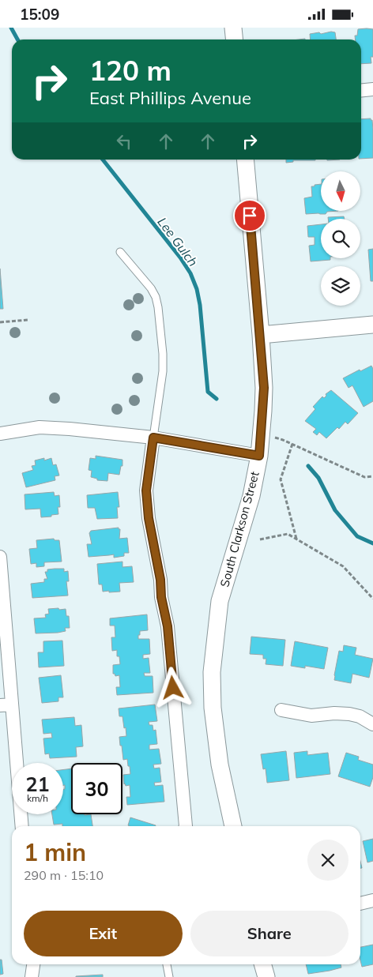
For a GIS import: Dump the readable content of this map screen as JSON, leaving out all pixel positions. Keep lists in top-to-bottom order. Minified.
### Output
{"streets":{"street":["South Clarkson Street"]},"water":["Lee Gulch"],"north":"bottom","page":{"status":"15:09","turn":["120 m","East Phillips Avenue"],"speed":"21 km/h","limit":"30","heading":["1 min","290 m · 15:10"],"buttons":["Exit","Share"]}}
